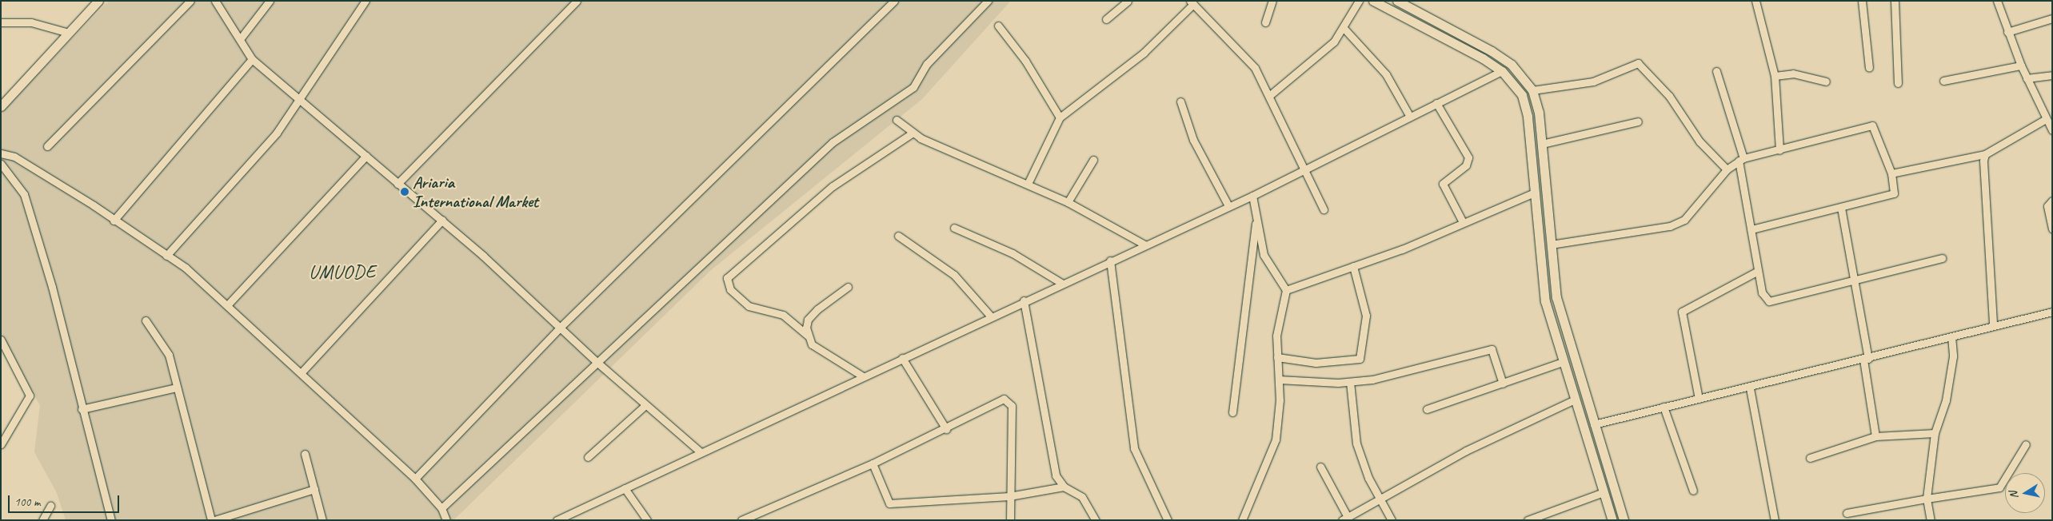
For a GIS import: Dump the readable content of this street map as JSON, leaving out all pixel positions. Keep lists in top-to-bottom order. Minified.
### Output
{"districts":["UMUODE"],"places":["Ariaria International Market"],"scale_bar":"100 m","north":"left"}
